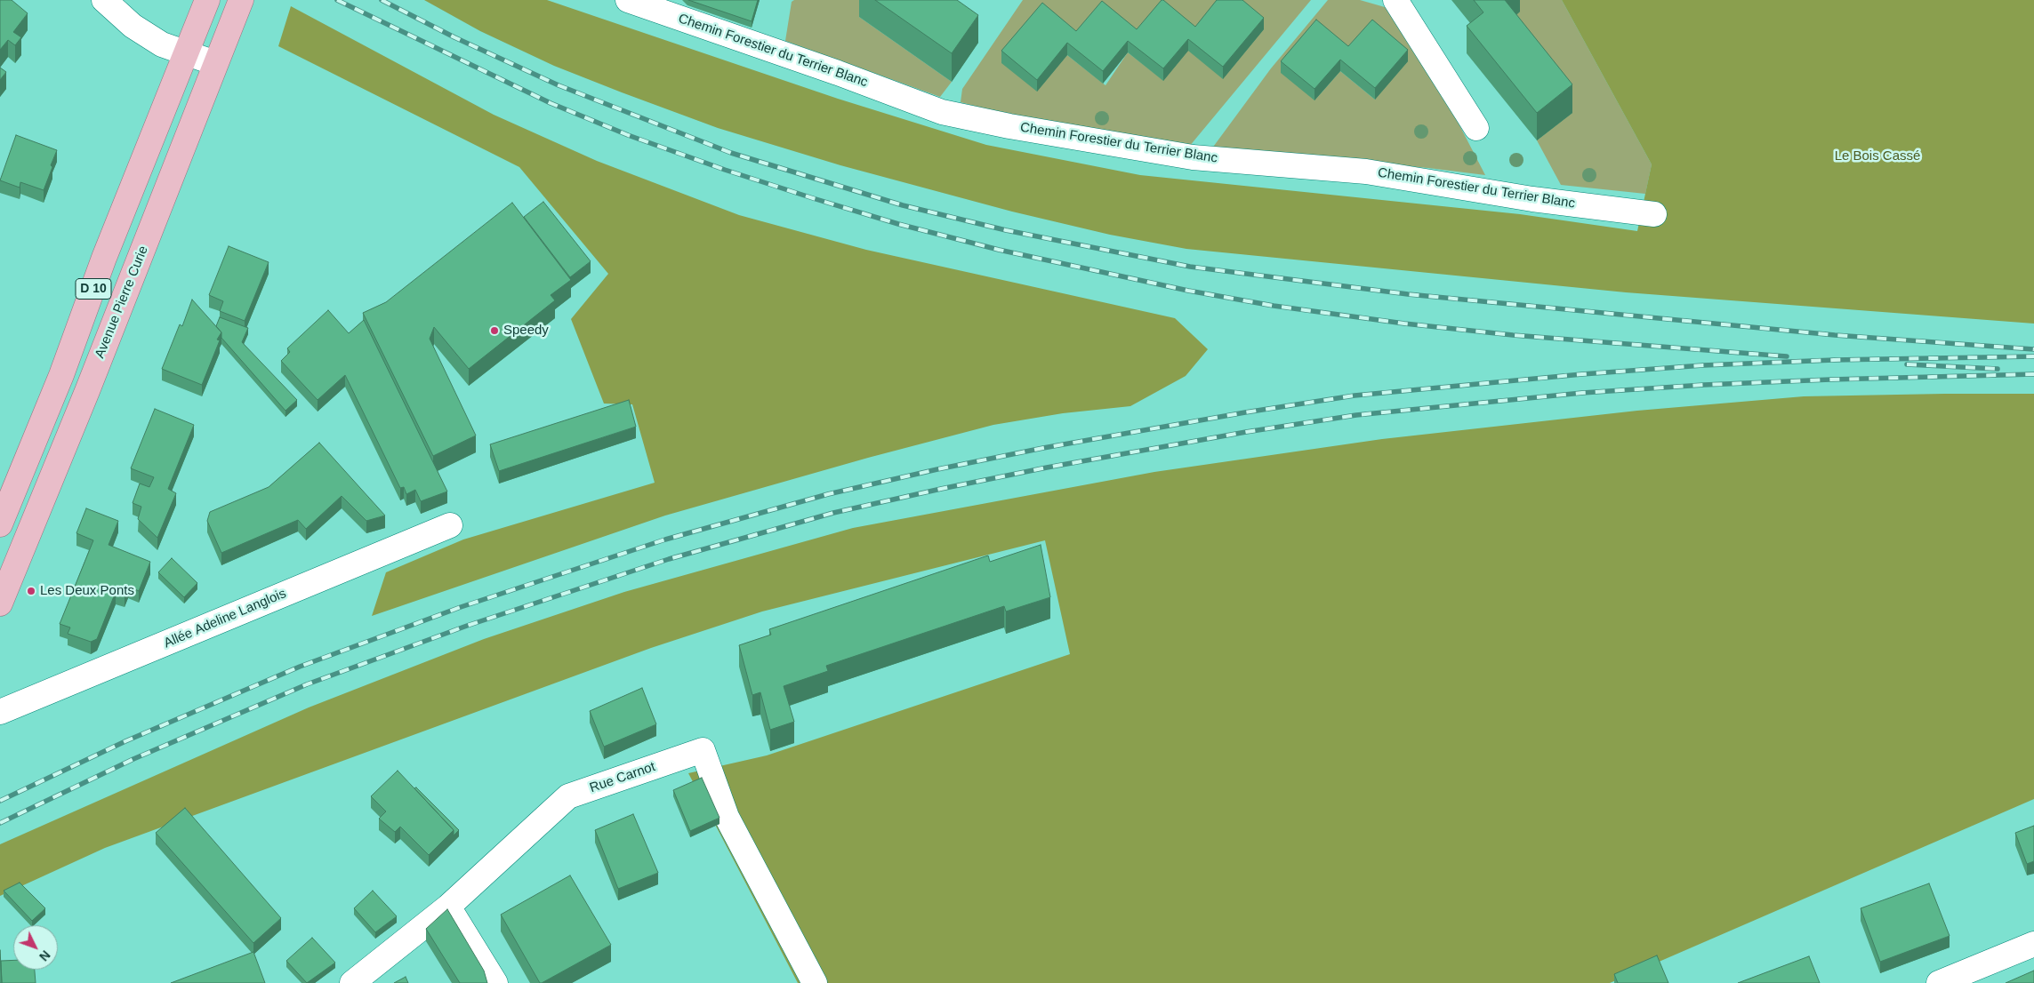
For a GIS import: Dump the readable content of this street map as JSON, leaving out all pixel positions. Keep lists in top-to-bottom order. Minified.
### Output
{"streets":{"main road":["D 10","Avenue Pierre Curie"],"street":["Chemin Forestier du Terrier Blanc","Allée Adeline Langlois","Rue Carnot"]},"parks":["Le Bois Cassé"],"places":["Speedy","Les Deux Ponts"],"north":"bottom right"}
